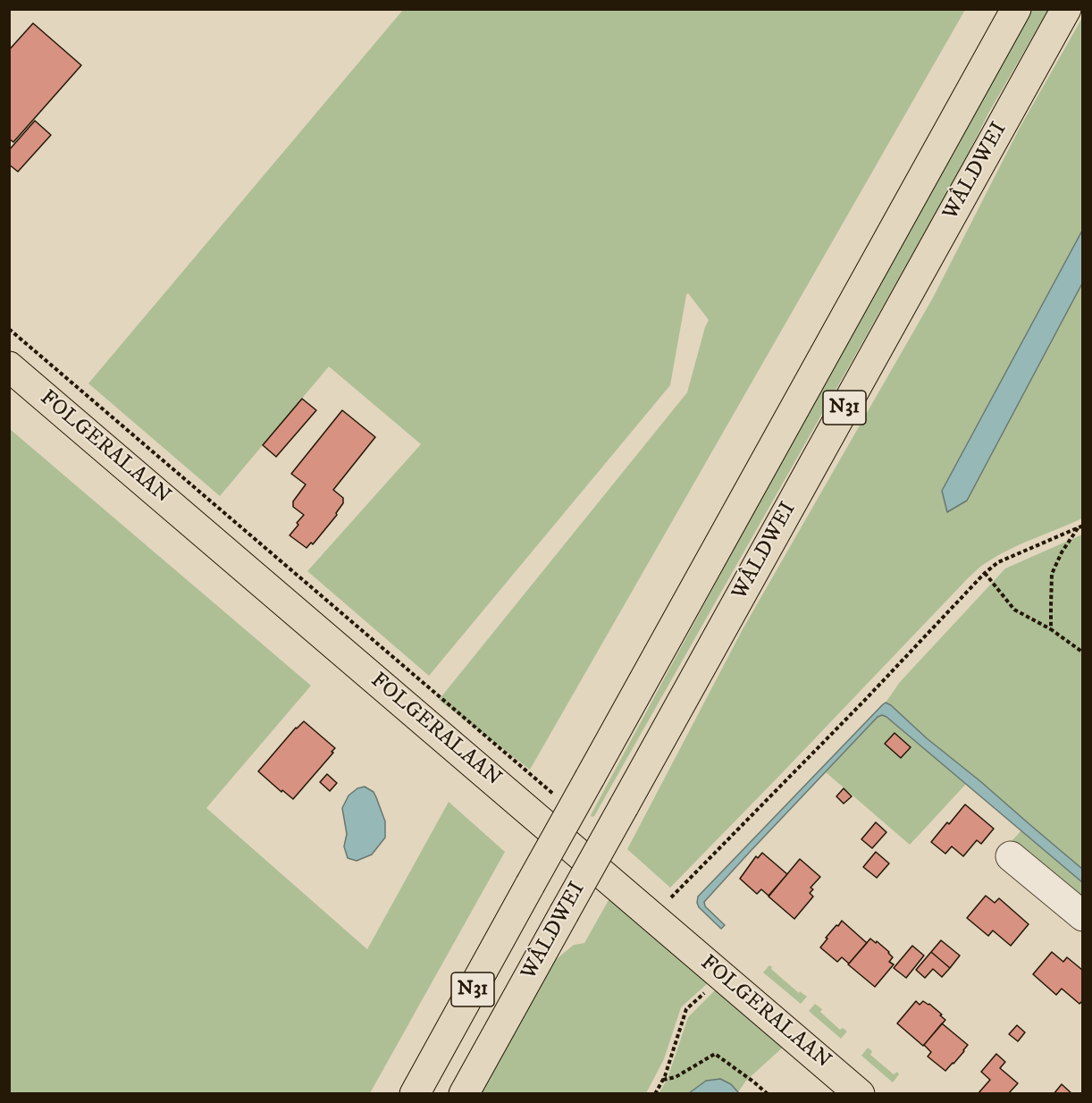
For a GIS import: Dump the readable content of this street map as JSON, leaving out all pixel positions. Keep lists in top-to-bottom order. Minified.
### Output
{"streets":{"main road":["WÂLDWEI","N31","FOLGERALAAN"]}}
